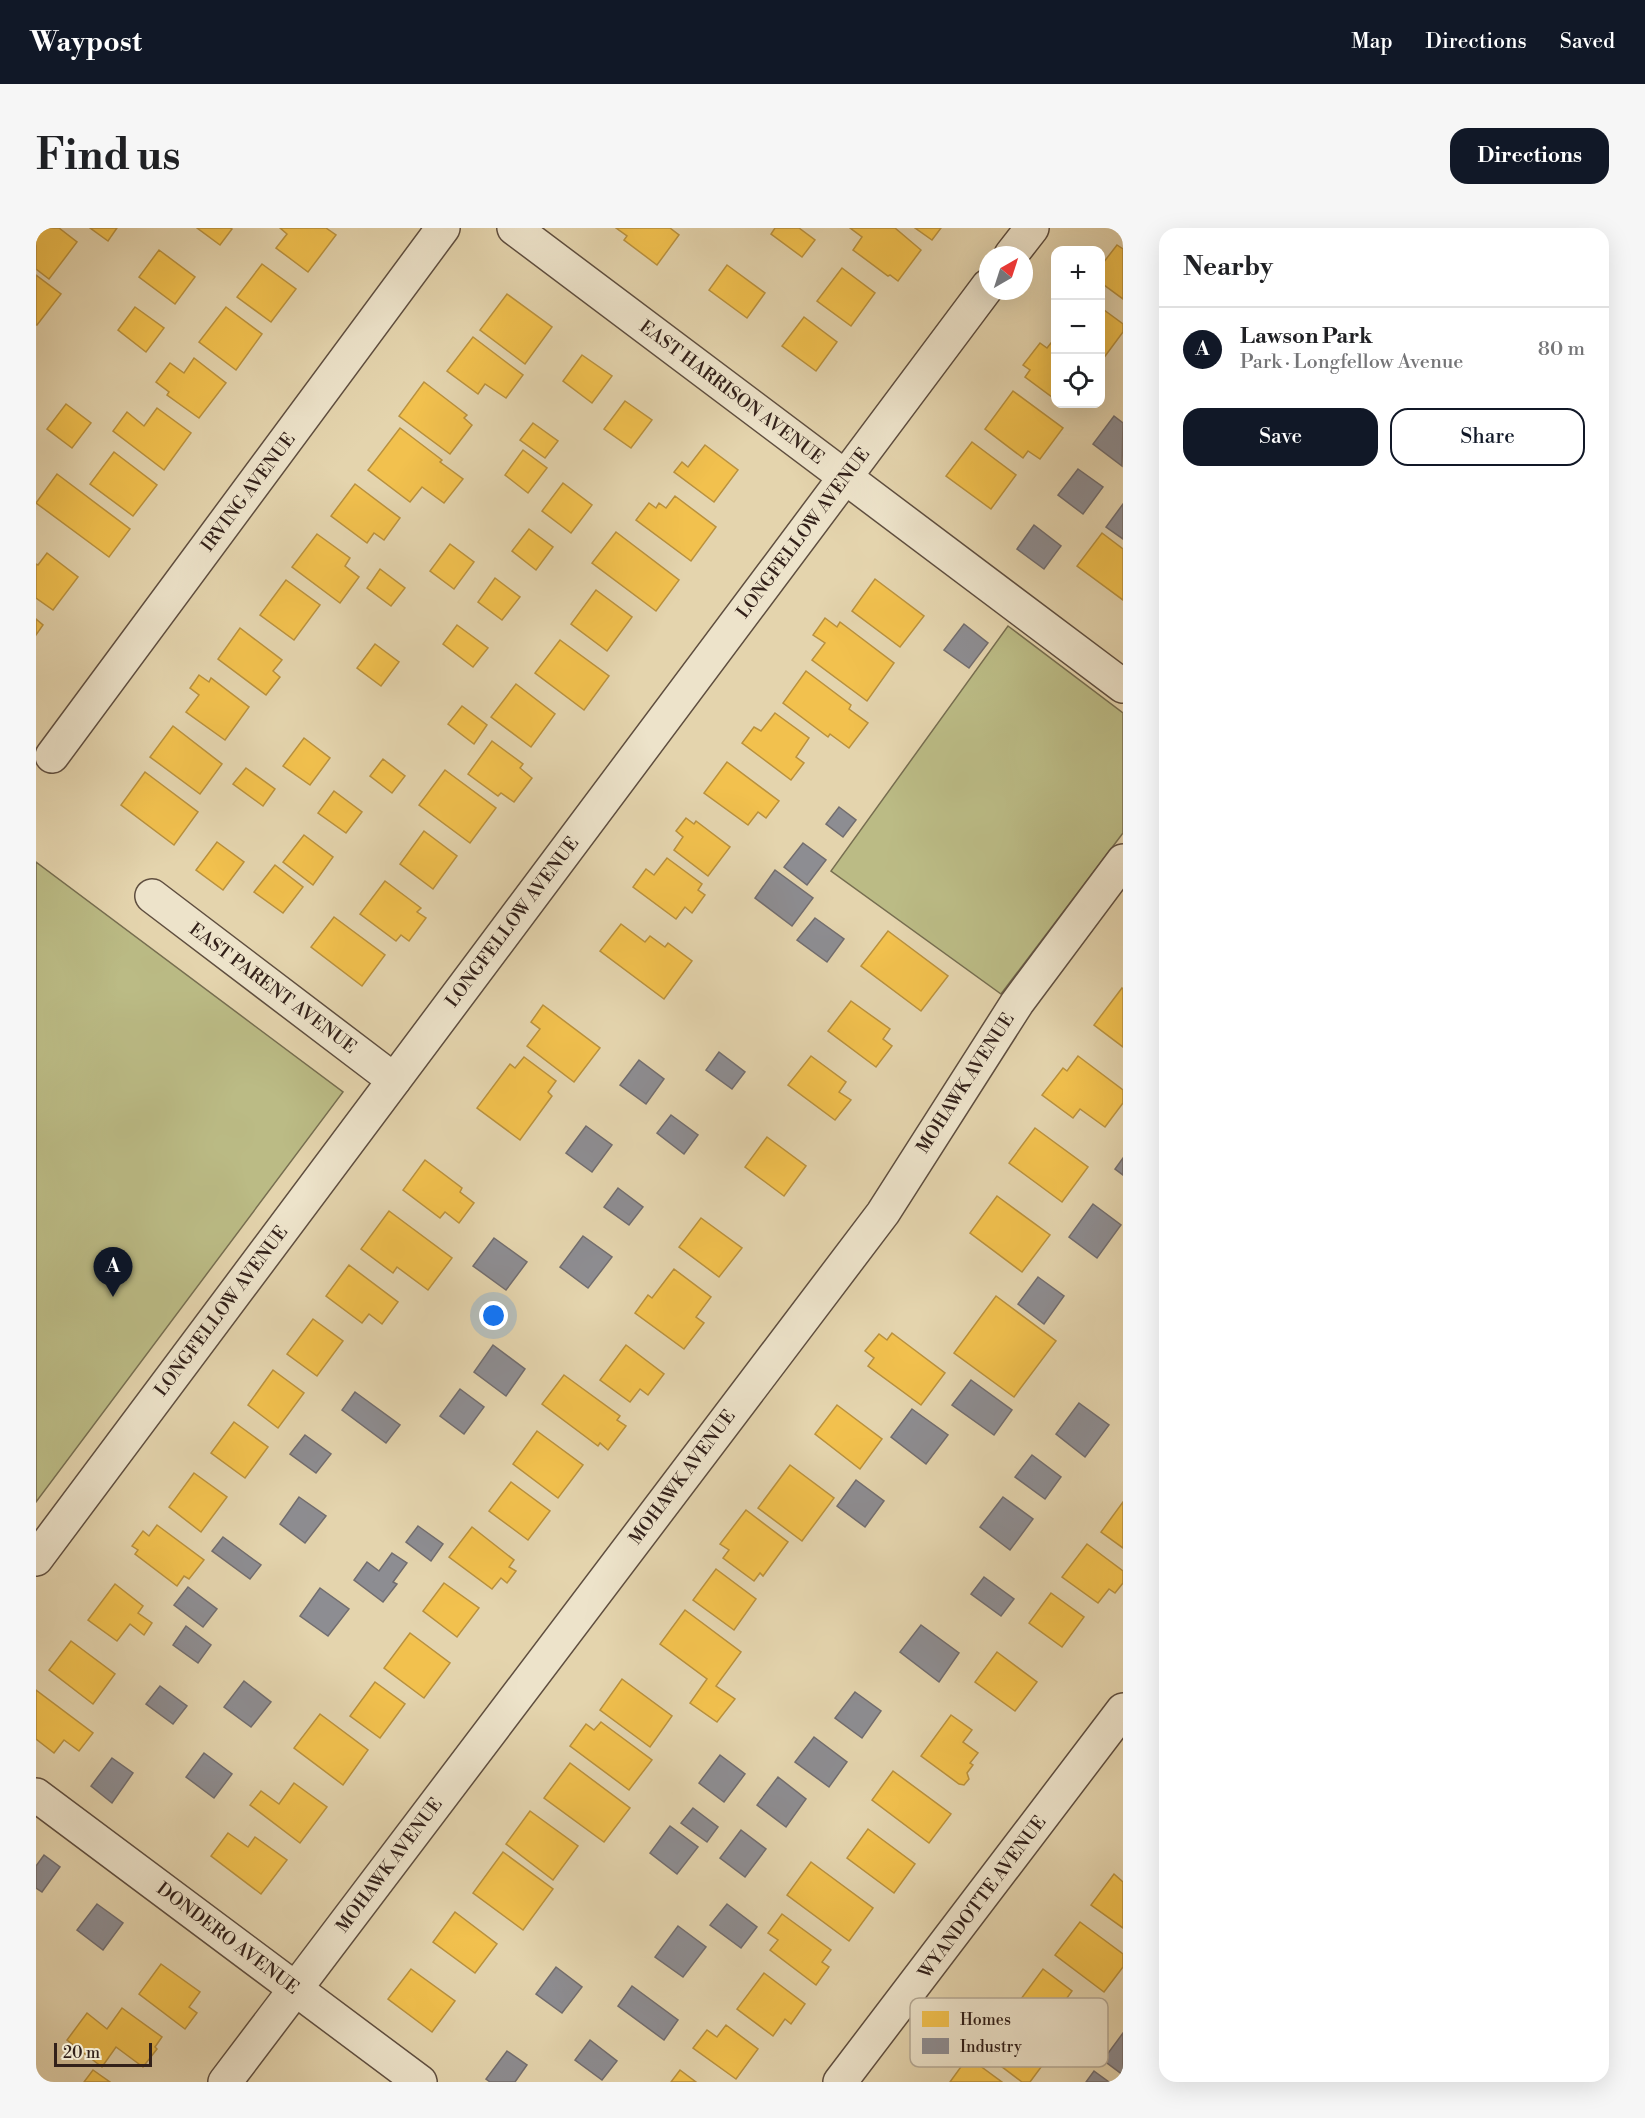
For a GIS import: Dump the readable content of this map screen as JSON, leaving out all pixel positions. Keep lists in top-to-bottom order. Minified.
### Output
{"streets":{"street":["EAST HARRISON AVENUE","IRVING AVENUE","LONGFELLOW AVENUE","EAST PARENT AVENUE","MOHAWK AVENUE","WYANDOTTE AVENUE","DONDERO AVENUE"]},"crossings":[["EAST HARRISON AVENUE","LONGFELLOW AVENUE"],["LONGFELLOW AVENUE","EAST PARENT AVENUE"],["MOHAWK AVENUE","DONDERO AVENUE"]],"legend":["Homes","Industry"],"scale_bar":"20 m","north":"top right","page":{"header":"Waypost","nav":["Map","Directions","Saved"],"buttons":["Directions",["Save","Share"]],"title":"Find us","heading":"Nearby","map_buttons":["+","−"],"list":[{"mark":"A","name":"Lawson Park","note":"Park · Longfellow Avenue","value":"80 m"}],"pins":"A","scale":"20 m"}}
